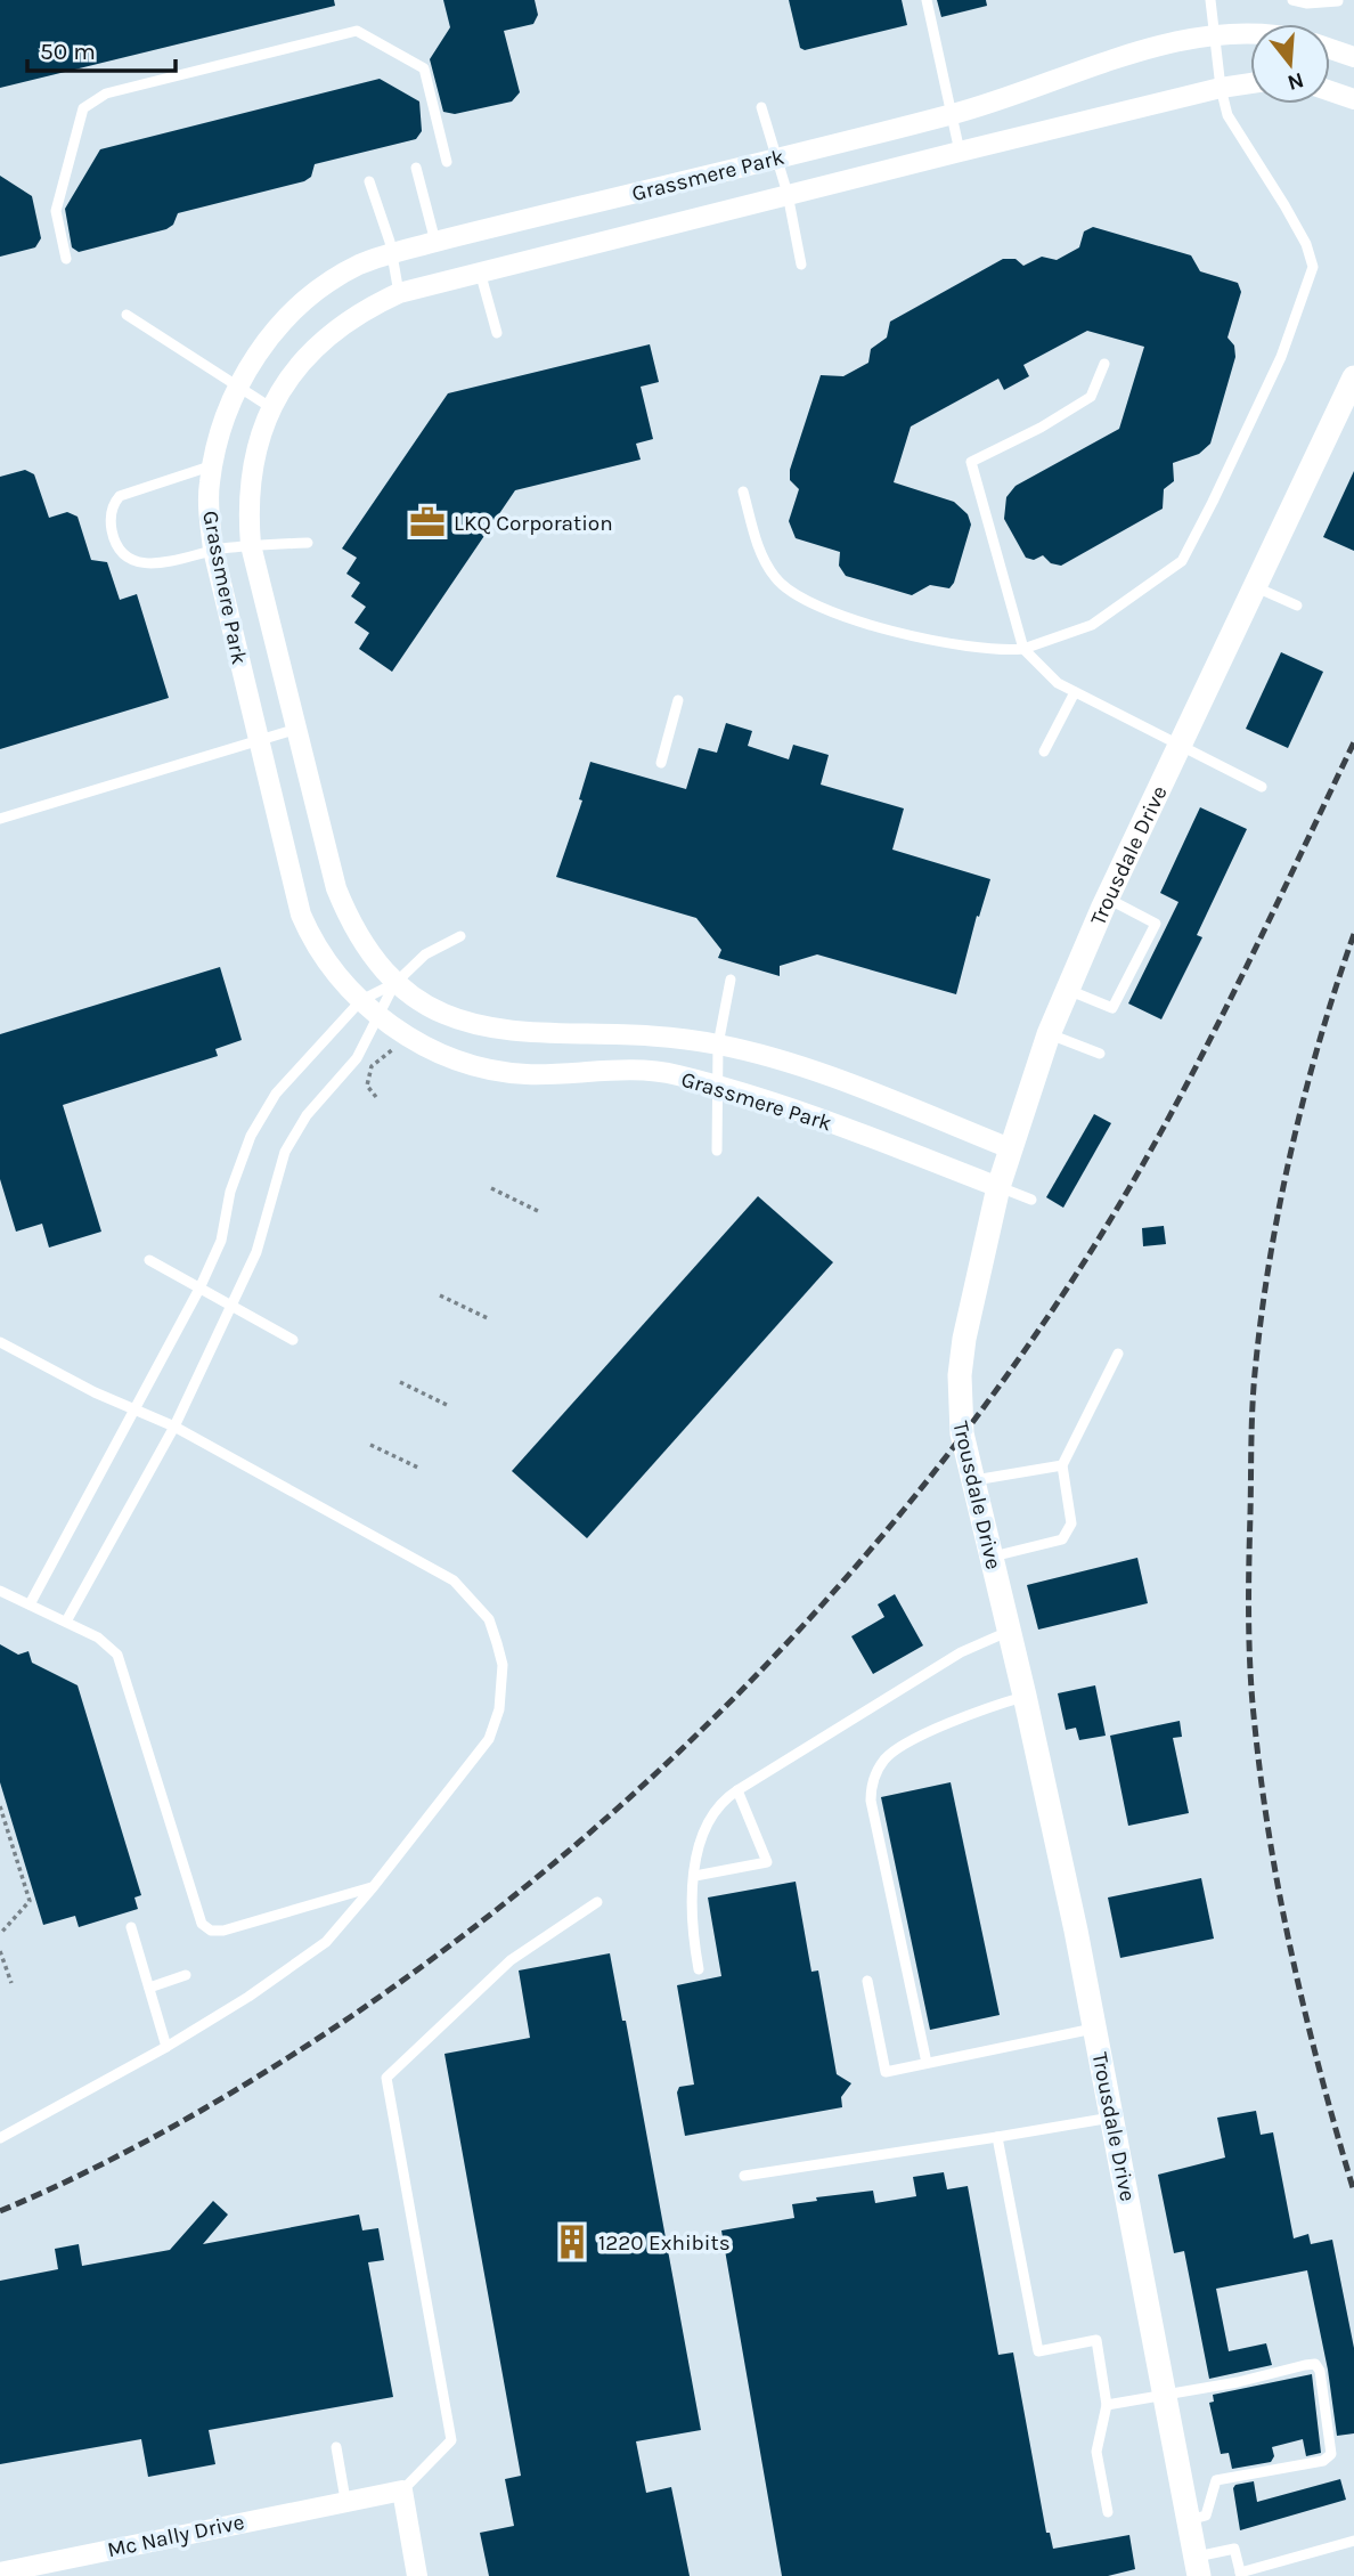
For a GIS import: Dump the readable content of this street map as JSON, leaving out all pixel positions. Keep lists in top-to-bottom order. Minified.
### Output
{"streets":{"street":["Grassmere Park","Trousdale Drive","Mc Nally Drive"]},"crossings":[["Grassmere Park","Trousdale Drive"]],"places":{"office":["LKQ Corporation"],"building":["1220 Exhibits"]},"scale_bar":"50 m","north":"bottom"}
